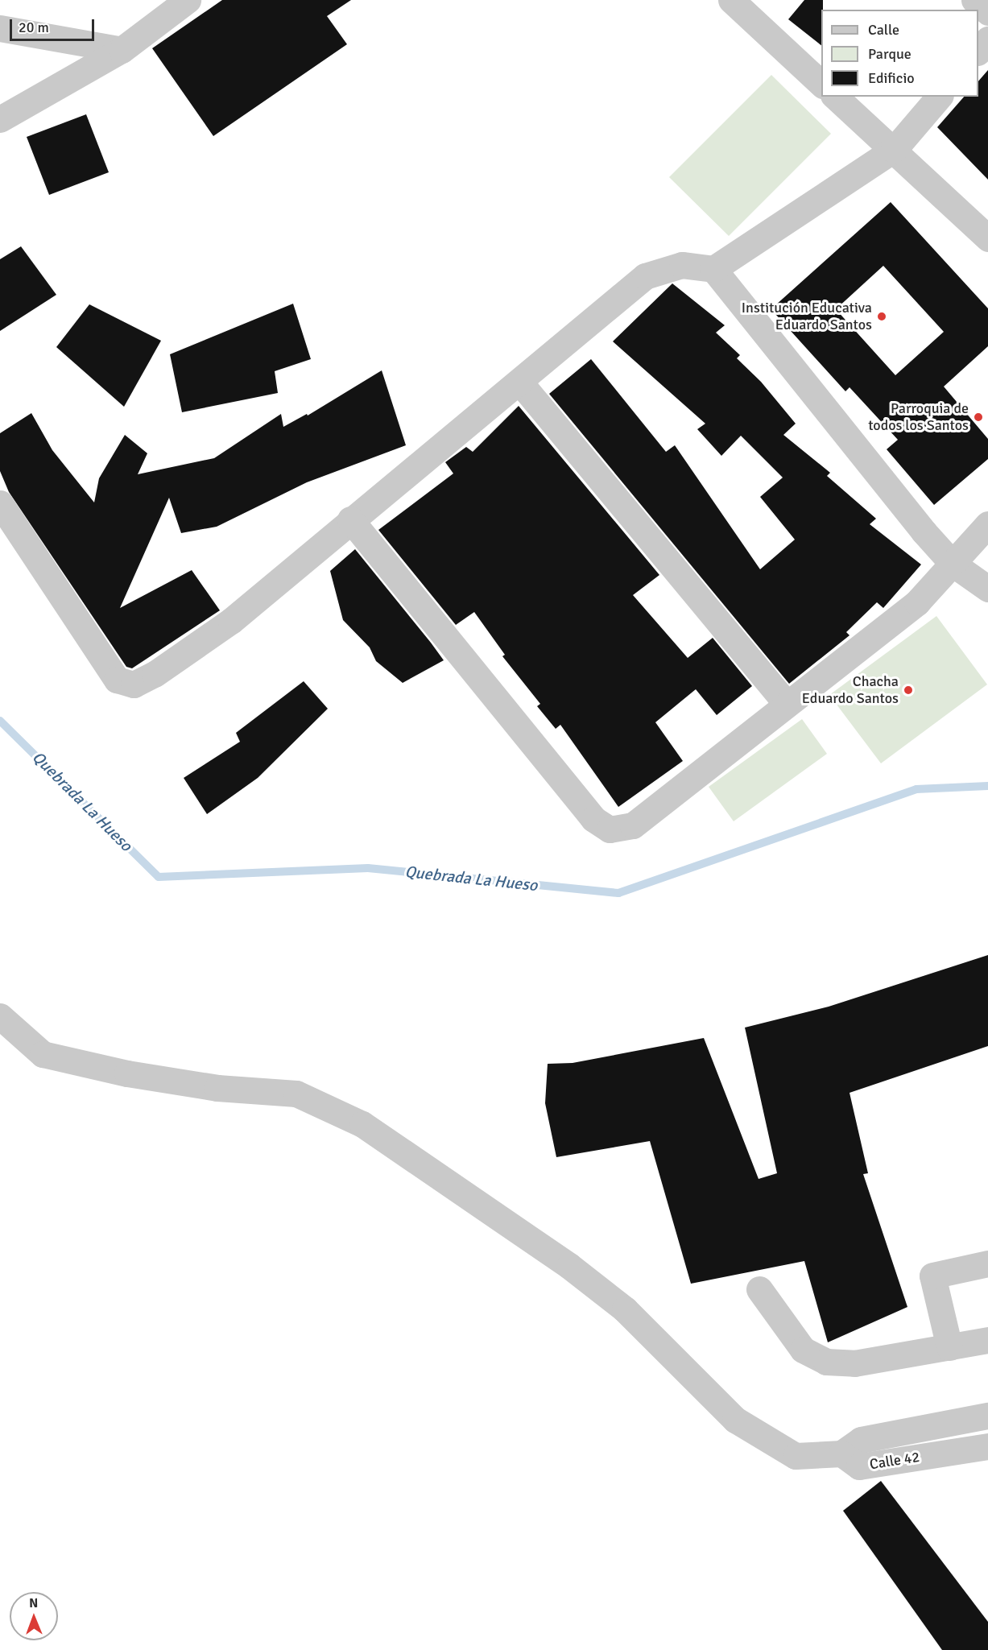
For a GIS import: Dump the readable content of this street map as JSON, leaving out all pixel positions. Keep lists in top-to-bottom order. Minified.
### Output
{"streets":{"street":["Calle 42"]},"water":["Quebrada La Hueso"],"places":["Institución Educativa Eduardo Santos","Parroquia de todos los Santos","Chacha Eduardo Santos"],"legend":["Calle","Parque","Edificio"],"scale_bar":"20 m","north":"top"}
